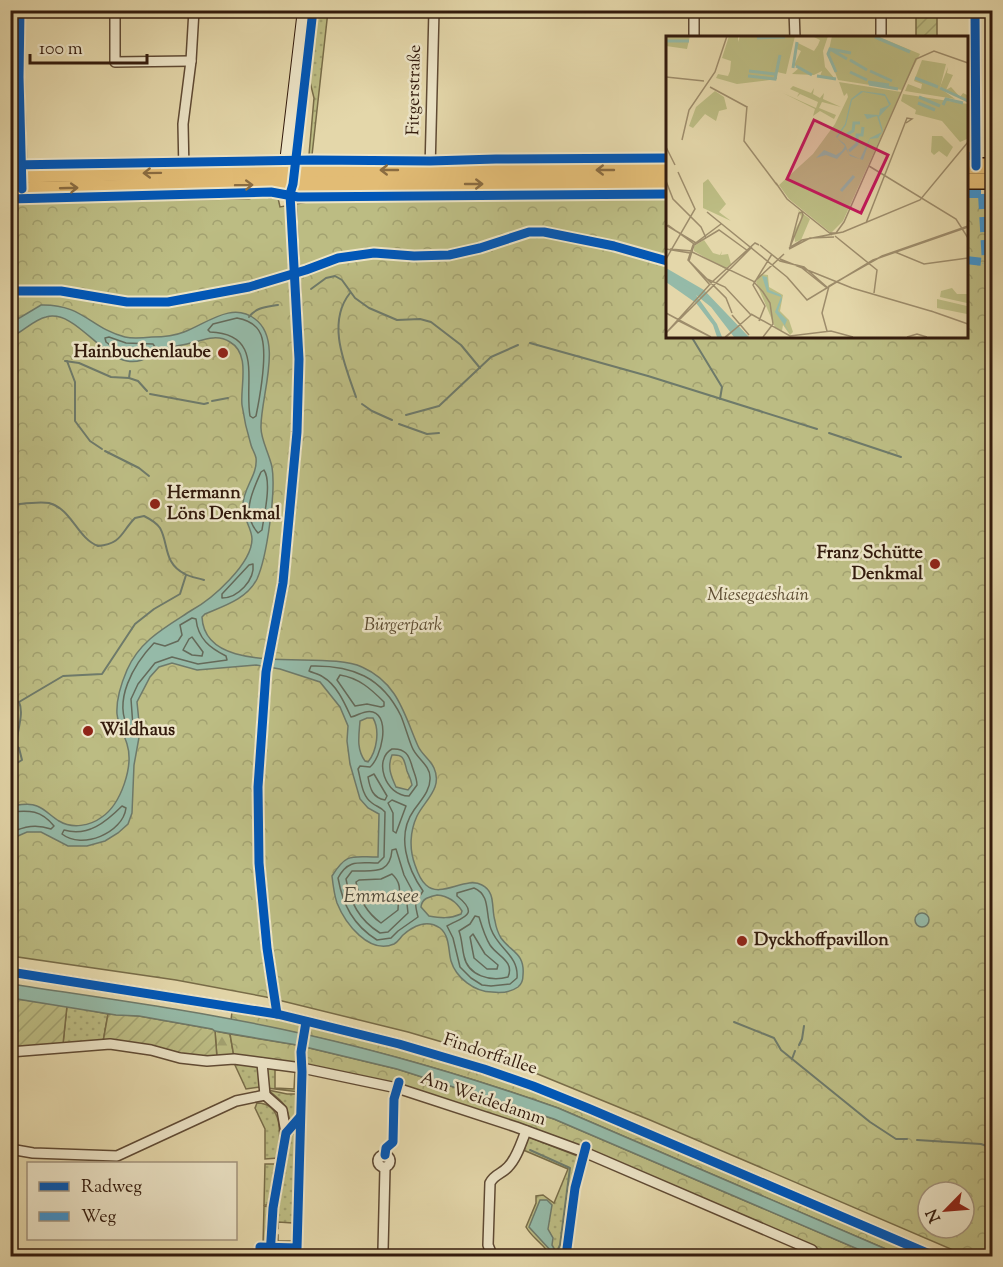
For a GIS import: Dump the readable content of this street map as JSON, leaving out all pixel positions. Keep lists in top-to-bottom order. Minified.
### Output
{"streets":{"street":["Fitgerstraße","Findorffallee","Am Weidedamm"]},"water":["Emmasee"],"parks":["Miesegaeshain","Bürgerpark"],"places":["Hainbuchenlaube","Hermann Löns Denkmal","Franz Schütte Denkmal","Wildhaus","Dyckhoffpavillon"],"legend":["Radweg","Weg"],"scale_bar":"100 m","north":"bottom left"}
